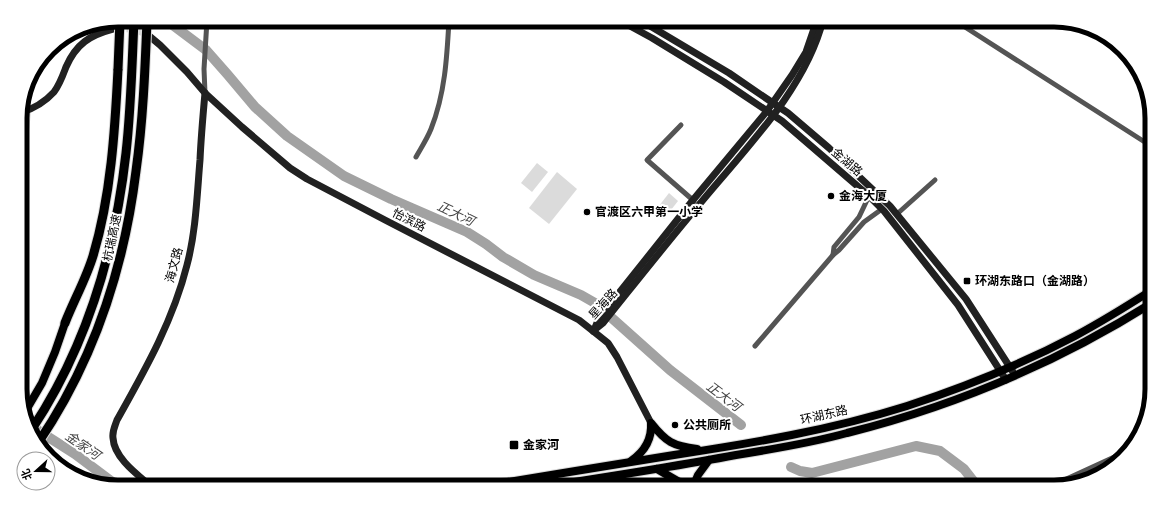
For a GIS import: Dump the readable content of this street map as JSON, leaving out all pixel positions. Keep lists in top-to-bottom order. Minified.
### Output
{"streets":{"highway":["杭瑞高速"],"main road":["环湖东路"],"street":["金湖路","怡滨路","海文路","星海路"]},"crossings":[["金湖路","星海路"],["金湖路","环湖东路"],["怡滨路","海文路"],["怡滨路","星海路"]],"water":["正大河","金家河"],"places":{"other":["金海大厦","官渡区六甲第一小学","公共厕所"],"transit":["环湖东路口（金湖路）","金家河"]},"north":"left"}
